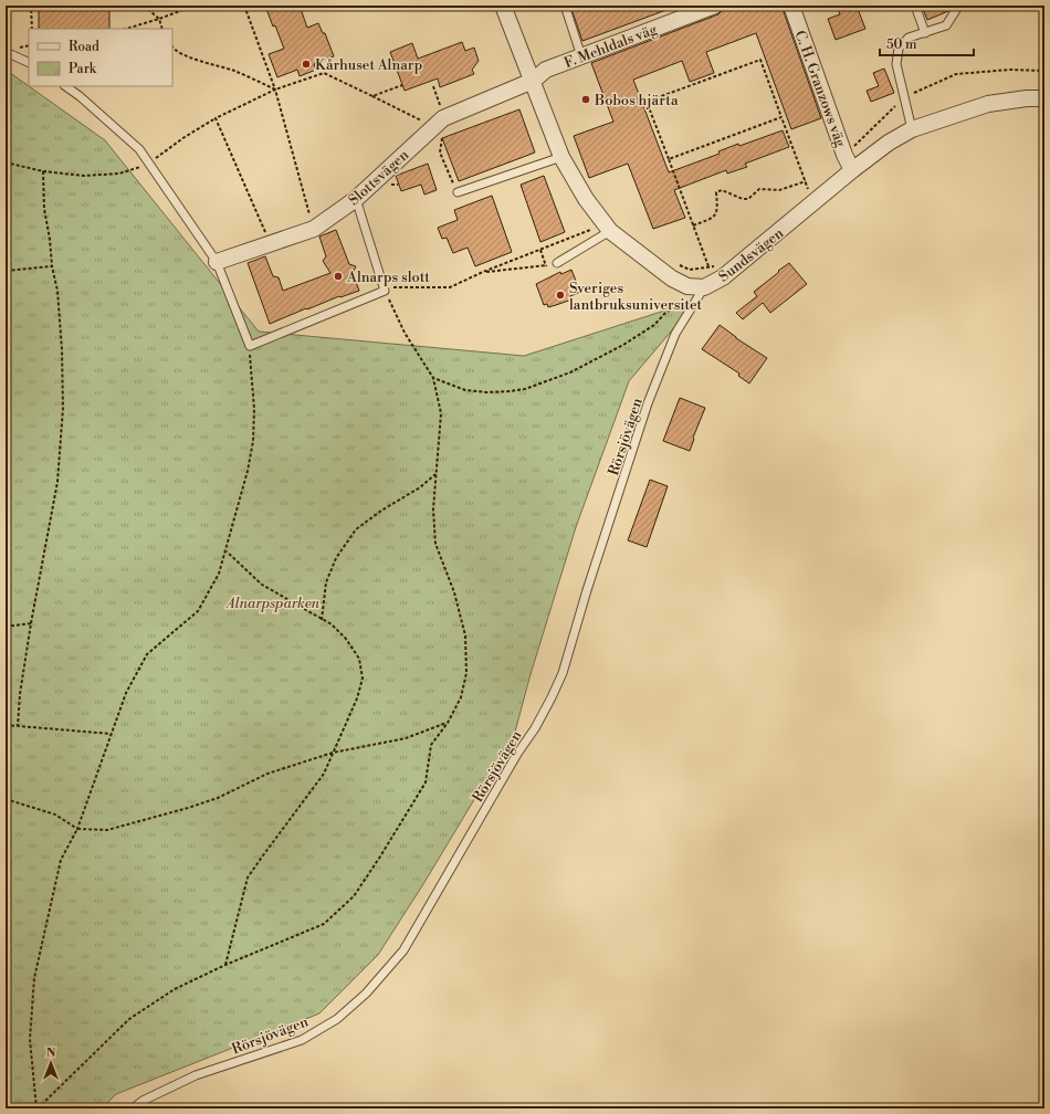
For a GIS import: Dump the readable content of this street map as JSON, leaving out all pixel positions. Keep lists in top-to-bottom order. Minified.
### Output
{"streets":{"street":["F. Mehldals väg","C. H. Granzows väg","Slottsvägen","Sundsvägen"],"lane":["Rörsjövägen"]},"crossings":[["F. Mehldals väg","Slottsvägen"],["F. Mehldals väg","Sundsvägen"],["C. H. Granzows väg","Sundsvägen"],["Slottsvägen","Sundsvägen"],["Sundsvägen","Rörsjövägen"]],"parks":["Alnarpsparken"],"places":["Kårhuset Alnarp","Bobos hjärta","Alnarps slott","Sveriges lantbruksuniversitet"],"legend":["Road","Park"],"scale_bar":"50 m","north":"top"}
